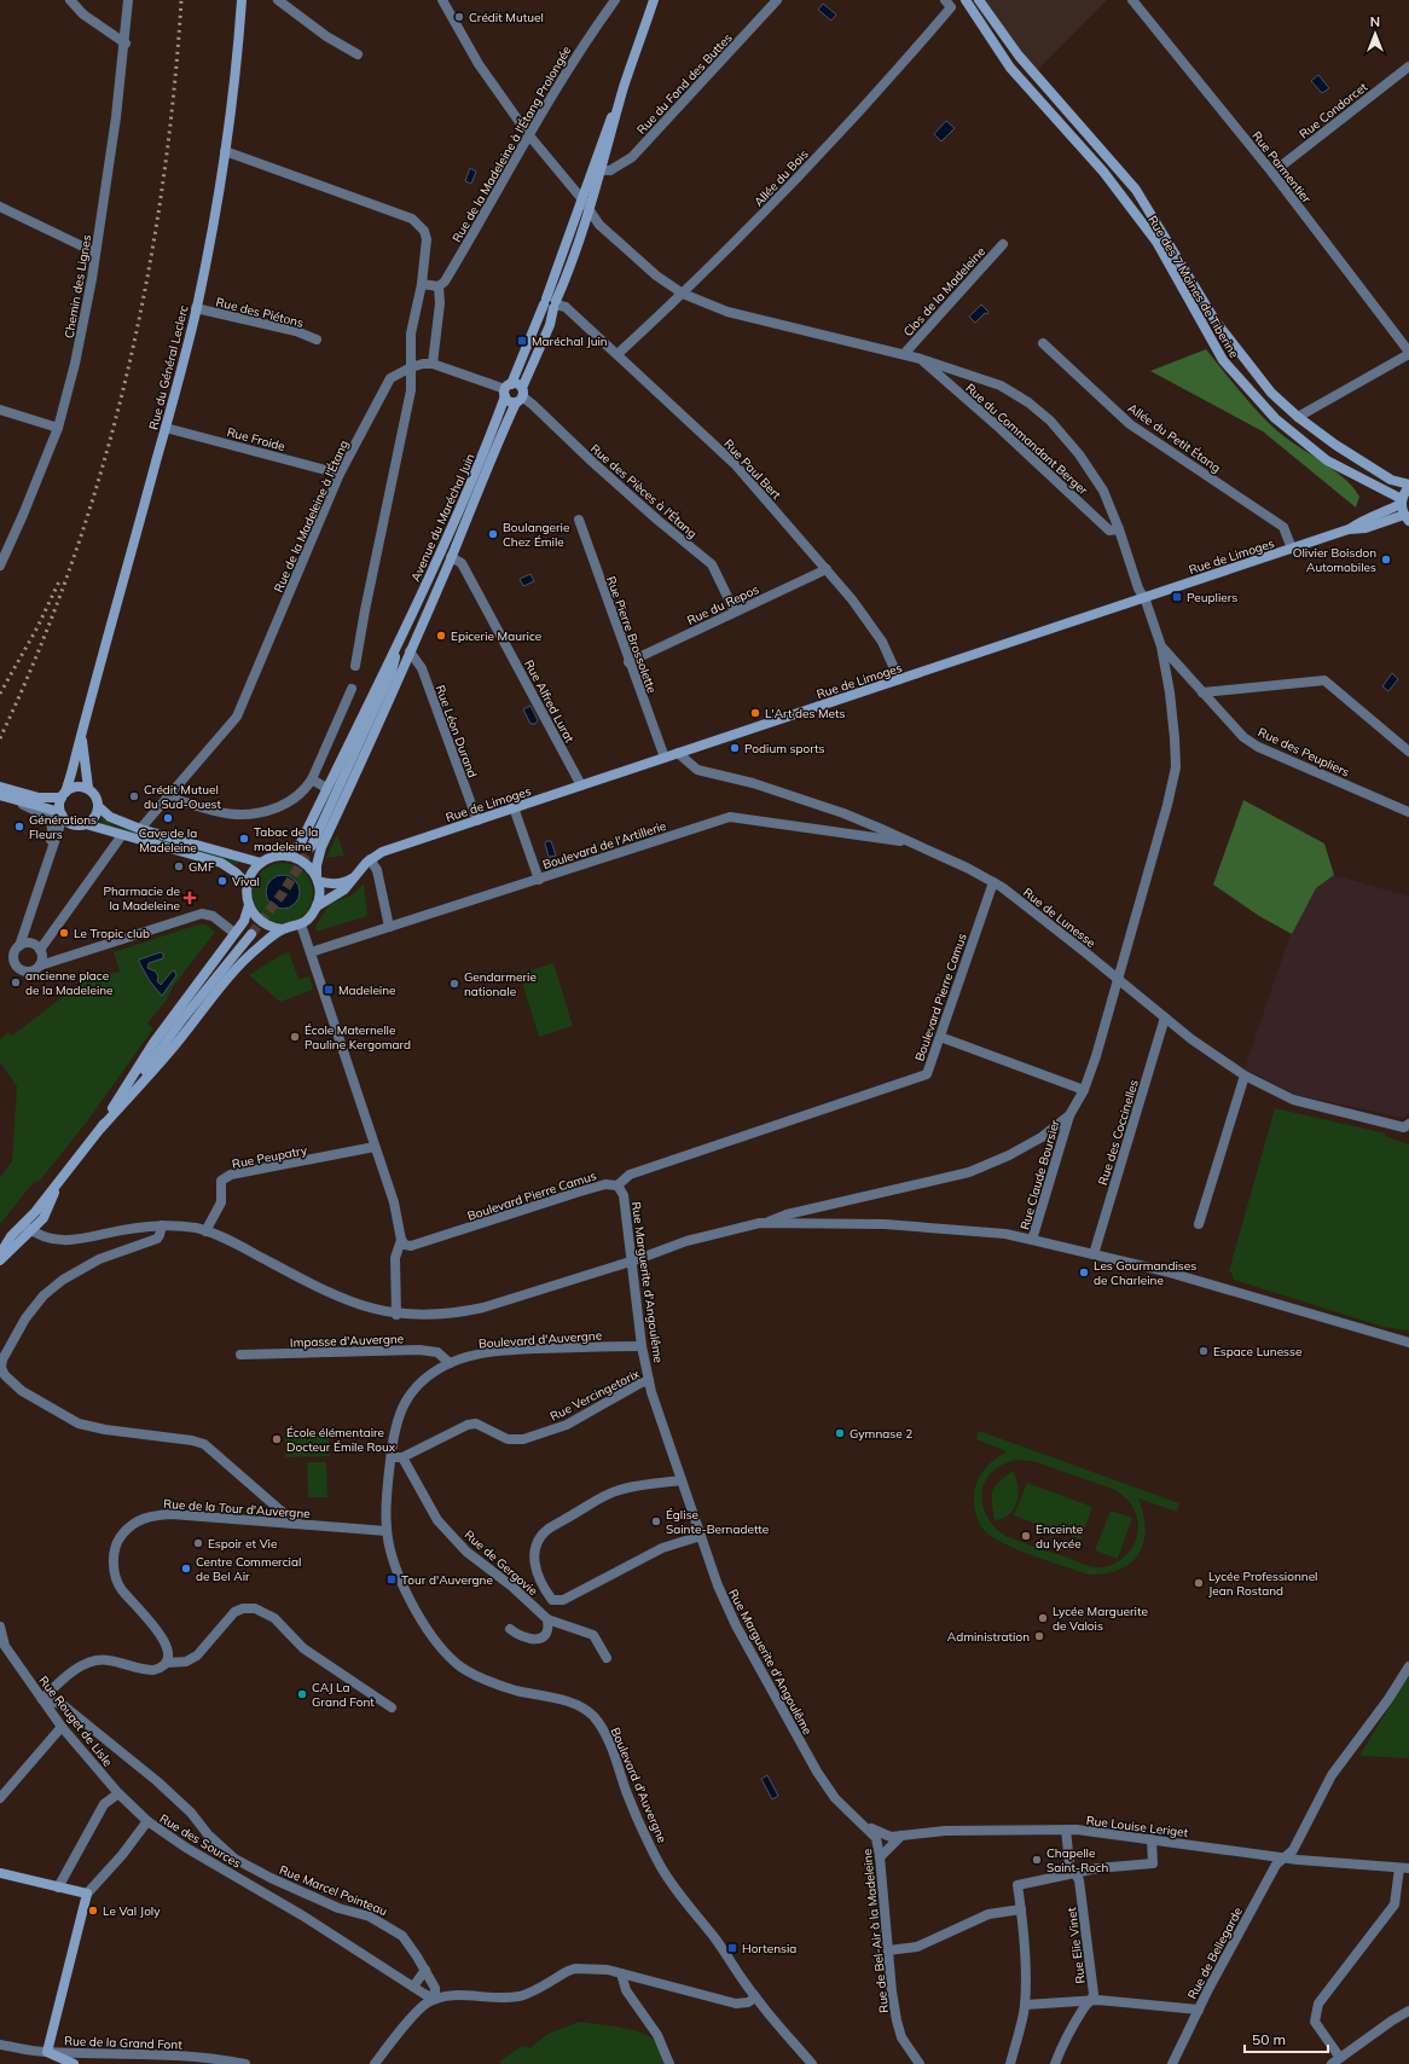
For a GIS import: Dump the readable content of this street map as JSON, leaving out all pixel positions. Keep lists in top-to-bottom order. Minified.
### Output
{"streets":{"main road":["Rue des 7 Moines de Tiberine","Rue du Général Leclerc","Avenue du Maréchal Juin","Rue de Limoges","Rue des Sources"],"street":["Rue du Fond des Buttes","Rue Condorcet","Rue de la Madeleine à l'Étang Prolongée","Rue Parmentier","Allée du Bois","Chemin des Lignes","Clos de la Madeleine","Rue des Piétons","Allée du Petit Étang","Rue Froide","Rue du Commandant Berger","Rue Paul Bert","Rue des Pièces à l'Étang","Rue de la Madeleine à l'Étang","Rue du Repos","Rue Pierre Brossolette","Rue Alfred Lurat","Rue Léon Durand","Rue des Peupliers","Boulevard de l'Artillerie","Rue de Lunesse","Boulevard Pierre Camus","Rue des Coccinelles","Rue Peupatry","Rue Claude Boursier","Rue Marguerite d'Angoulême","Boulevard d'Auvergne","Impasse d'Auvergne","Rue Vercingetorix","Rue de la Tour d'Auvergne","Rue de Gergovie","Rue Rouget de Lisle","Rue Louise Leriget","Rue Marcel Pointeau","Rue de Bel-Air à la Madeleine","Rue Elie Vinet","Rue de Bellegarde","Rue de la Grand Font"]},"crossings":[["Rue du Fond des Buttes","Avenue du Maréchal Juin"],["Rue Condorcet","Rue Parmentier"],["Allée du Bois","Rue Paul Bert"],["Rue des 7 Moines de Tiberine","Rue de Limoges"],["Rue des Piétons","Rue du Général Leclerc"],["Rue du Général Leclerc","Rue Froide"],["Allée du Petit Étang","Rue de Limoges"],["Rue Froide","Rue de la Madeleine à l'Étang"],["Rue Paul Bert","Avenue du Maréchal Juin"],["Rue Paul Bert","Rue de Limoges"],["Rue Paul Bert","Rue du Repos"],["Rue des Pièces à l'Étang","Avenue du Maréchal Juin"],["Rue des Pièces à l'Étang","Rue du Repos"],["Avenue du Maréchal Juin","Rue de Limoges"],["Avenue du Maréchal Juin","Rue Alfred Lurat"],["Avenue du Maréchal Juin","Rue Léon Durand"],["Rue de Limoges","Rue Pierre Brossolette"],["Rue de Limoges","Rue Alfred Lurat"],["Rue de Limoges","Rue Léon Durand"],["Rue de Limoges","Rue de Lunesse"],["Rue du Repos","Rue Pierre Brossolette"],["Boulevard de l'Artillerie","Rue de Lunesse"],["Rue de Lunesse","Boulevard Pierre Camus"],["Rue de Lunesse","Rue des Coccinelles"],["Boulevard Pierre Camus","Rue Marguerite d'Angoulême"],["Rue Marguerite d'Angoulême","Boulevard d'Auvergne"],["Rue Marguerite d'Angoulême","Rue Vercingetorix"],["Rue Marguerite d'Angoulême","Rue Louise Leriget"],["Rue Marguerite d'Angoulême","Rue de Bel-Air à la Madeleine"],["Boulevard d'Auvergne","Impasse d'Auvergne"],["Boulevard d'Auvergne","Rue de la Tour d'Auvergne"],["Rue Vercingetorix","Rue de Gergovie"],["Rue Rouget de Lisle","Rue des Sources"],["Rue Rouget de Lisle","Rue Marcel Pointeau"],["Rue Louise Leriget","Rue de Bel-Air à la Madeleine"],["Rue Louise Leriget","Rue Elie Vinet"],["Rue Louise Leriget","Rue de Bellegarde"],["Rue des Sources","Rue Marcel Pointeau"],["Rue des Sources","Rue de la Grand Font"]],"places":{"other":["Crédit Mutuel","Boulangerie Chez Émile","Olivier Boisdon Automobiles","Epicerie Maurice","L'Art des Mets","Podium sports","Crédit Mutuel du Sud-Ouest","Cave de la Madeleine","Générations Fleurs","Tabac de la madeleine","GMF","Vival","Le Tropic club","ancienne place de la Madeleine","Gendarmerie nationale","École Maternelle Pauline Kergomard","Les Gourmandises de Charleine","Espace Lunesse","Gymnase 2","École élémentaire Docteur Émile Roux","Église Sainte-Bernadette","Enceinte du lycée","Espoir et Vie","Centre Commercial de Bel Air","Lycée Professionnel Jean Rostand","Lycée Marguerite de Valois","Administration","CAJ La Grand Font","Chapelle Saint-Roch","Le Val Joly"],"transit":["Maréchal Juin","Peupliers","Madeleine","Tour d'Auvergne","Hortensia"],"health":["Pharmacie de la Madeleine"]},"scale_bar":"50 m","north":"top"}
